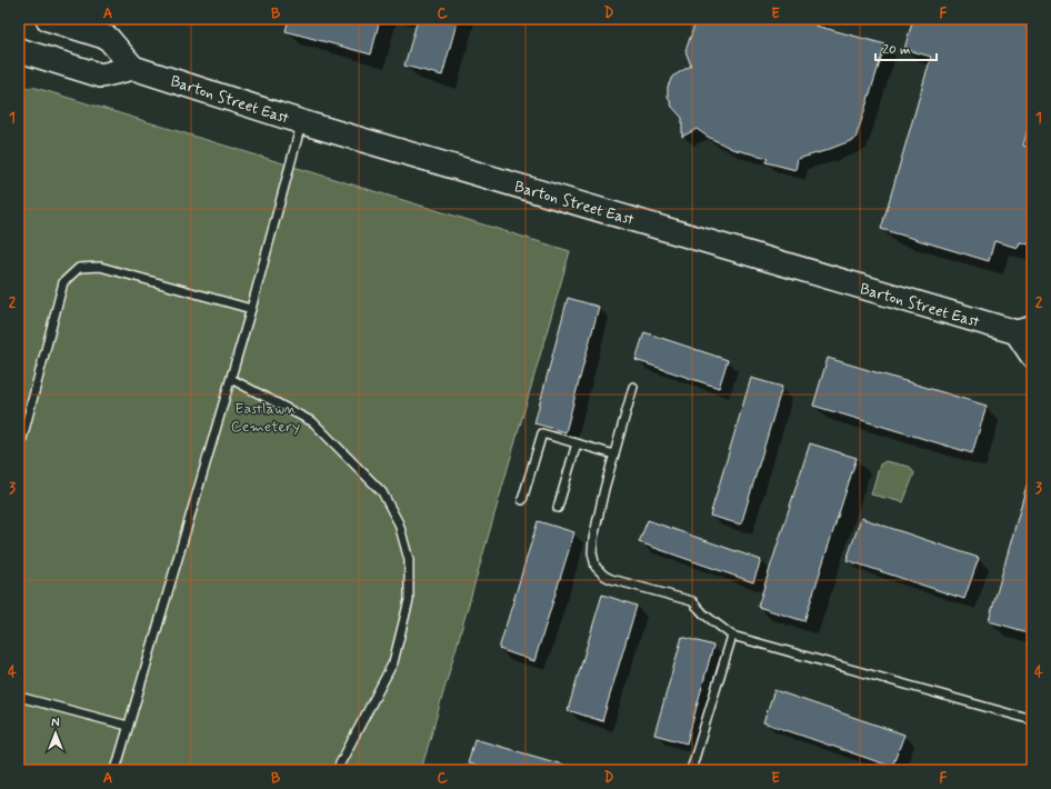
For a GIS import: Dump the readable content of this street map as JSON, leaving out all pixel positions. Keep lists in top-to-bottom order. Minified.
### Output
{"streets":{"main road":["Barton Street East"]},"parks":["Eastlawn Cemetery"],"scale_bar":"20 m","north":"top","grid":{"columns":["A","B","C","D","E","F"],"rows":["1","2","3","4"]}}
